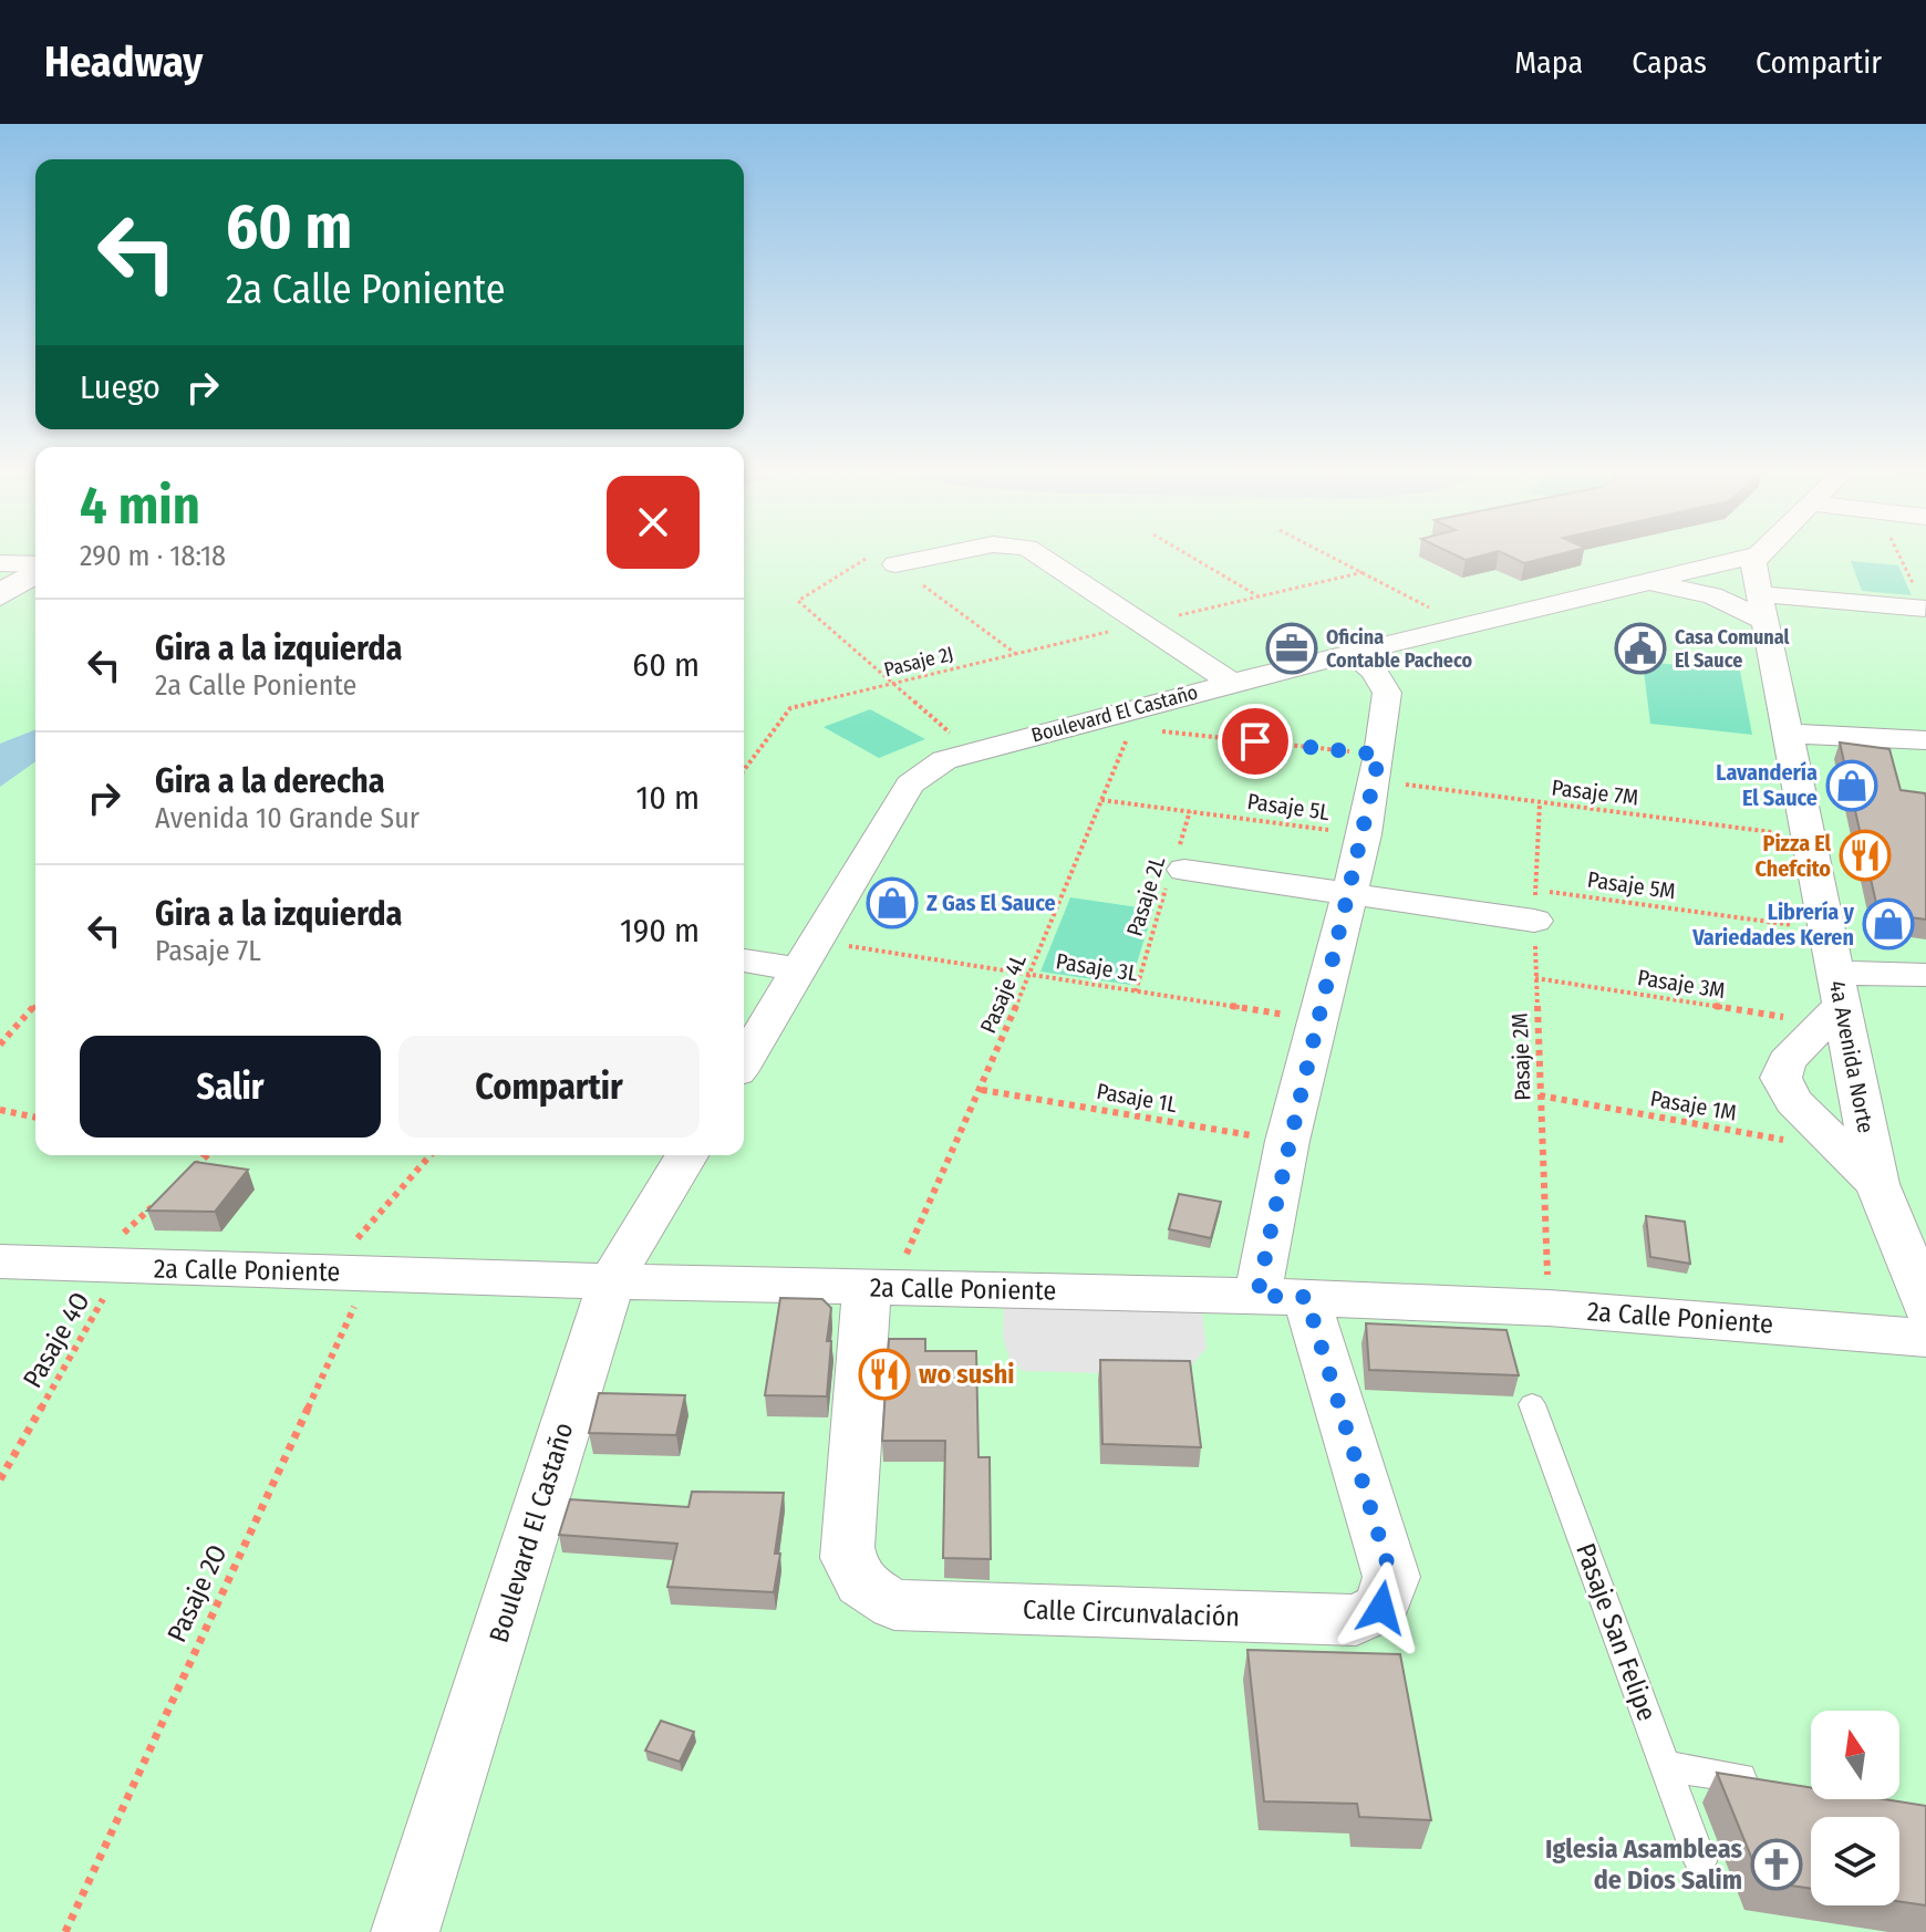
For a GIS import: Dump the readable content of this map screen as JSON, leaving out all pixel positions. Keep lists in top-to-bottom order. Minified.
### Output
{"streets":{"street":["Boulevard El Castaño","4a Avenida Norte","2a Calle Poniente","Calle Circunvalación"],"lane":["Pasaje San Felipe"],"path":["Pasaje 2J","Pasaje 7M","Pasaje 5L","Pasaje 5M","Pasaje 2L","Pasaje 3L","Pasaje 3M","Pasaje 4L","Pasaje 2M","Pasaje 1L","Pasaje 1M","Pasaje 4O","Pasaje 2O"]},"crossings":[["Boulevard El Castaño","Pasaje 7M"],["Boulevard El Castaño","Pasaje 3L"],["Boulevard El Castaño","Pasaje 4L"],["Boulevard El Castaño","2a Calle Poniente"],["Pasaje 7M","Pasaje 4L"],["Pasaje 7M","Pasaje 2M"],["Pasaje 7M","4a Avenida Norte"],["Pasaje 5L","Pasaje 2L"],["Pasaje 5L","Pasaje 4L"],["Pasaje 5M","Pasaje 2M"],["Pasaje 5M","4a Avenida Norte"],["Pasaje 2L","Pasaje 3L"],["Pasaje 3L","Pasaje 4L"],["Pasaje 3M","Pasaje 2M"],["Pasaje 3M","4a Avenida Norte"],["Pasaje 4L","Pasaje 1L"],["Pasaje 4L","2a Calle Poniente"],["Pasaje 4L","Calle Circunvalación"],["Pasaje 2M","Pasaje 1M"],["Pasaje 2M","2a Calle Poniente"],["2a Calle Poniente","Pasaje 4O"],["2a Calle Poniente","Pasaje 2O"],["2a Calle Poniente","Calle Circunvalación"]],"places":{"office":["Oficina Contable Pacheco"],"public building":["Casa Comunal El Sauce"],"shop":["Lavandería El Sauce","Z Gas El Sauce","Librería y Variedades Keren"],"restaurant":["Pizza El Chefcito","wo sushi"],"church":["Iglesia Asambleas de Dios Salim"]},"north":"top","page":{"header":"Headway","nav":["Mapa","Capas","Compartir"],"turn":["60 m","2a Calle Poniente"],"then":"Luego","heading":["4 min","290 m · 18:18"],"list":[{"name":"Gira a la izquierda","note":"2a Calle Poniente","value":"60 m"},{"name":"Gira a la derecha","note":"Avenida 10 Grande Sur","value":"10 m"},{"name":"Gira a la izquierda","note":"Pasaje 7L","value":"190 m"}],"buttons":["Salir","Compartir"]}}
